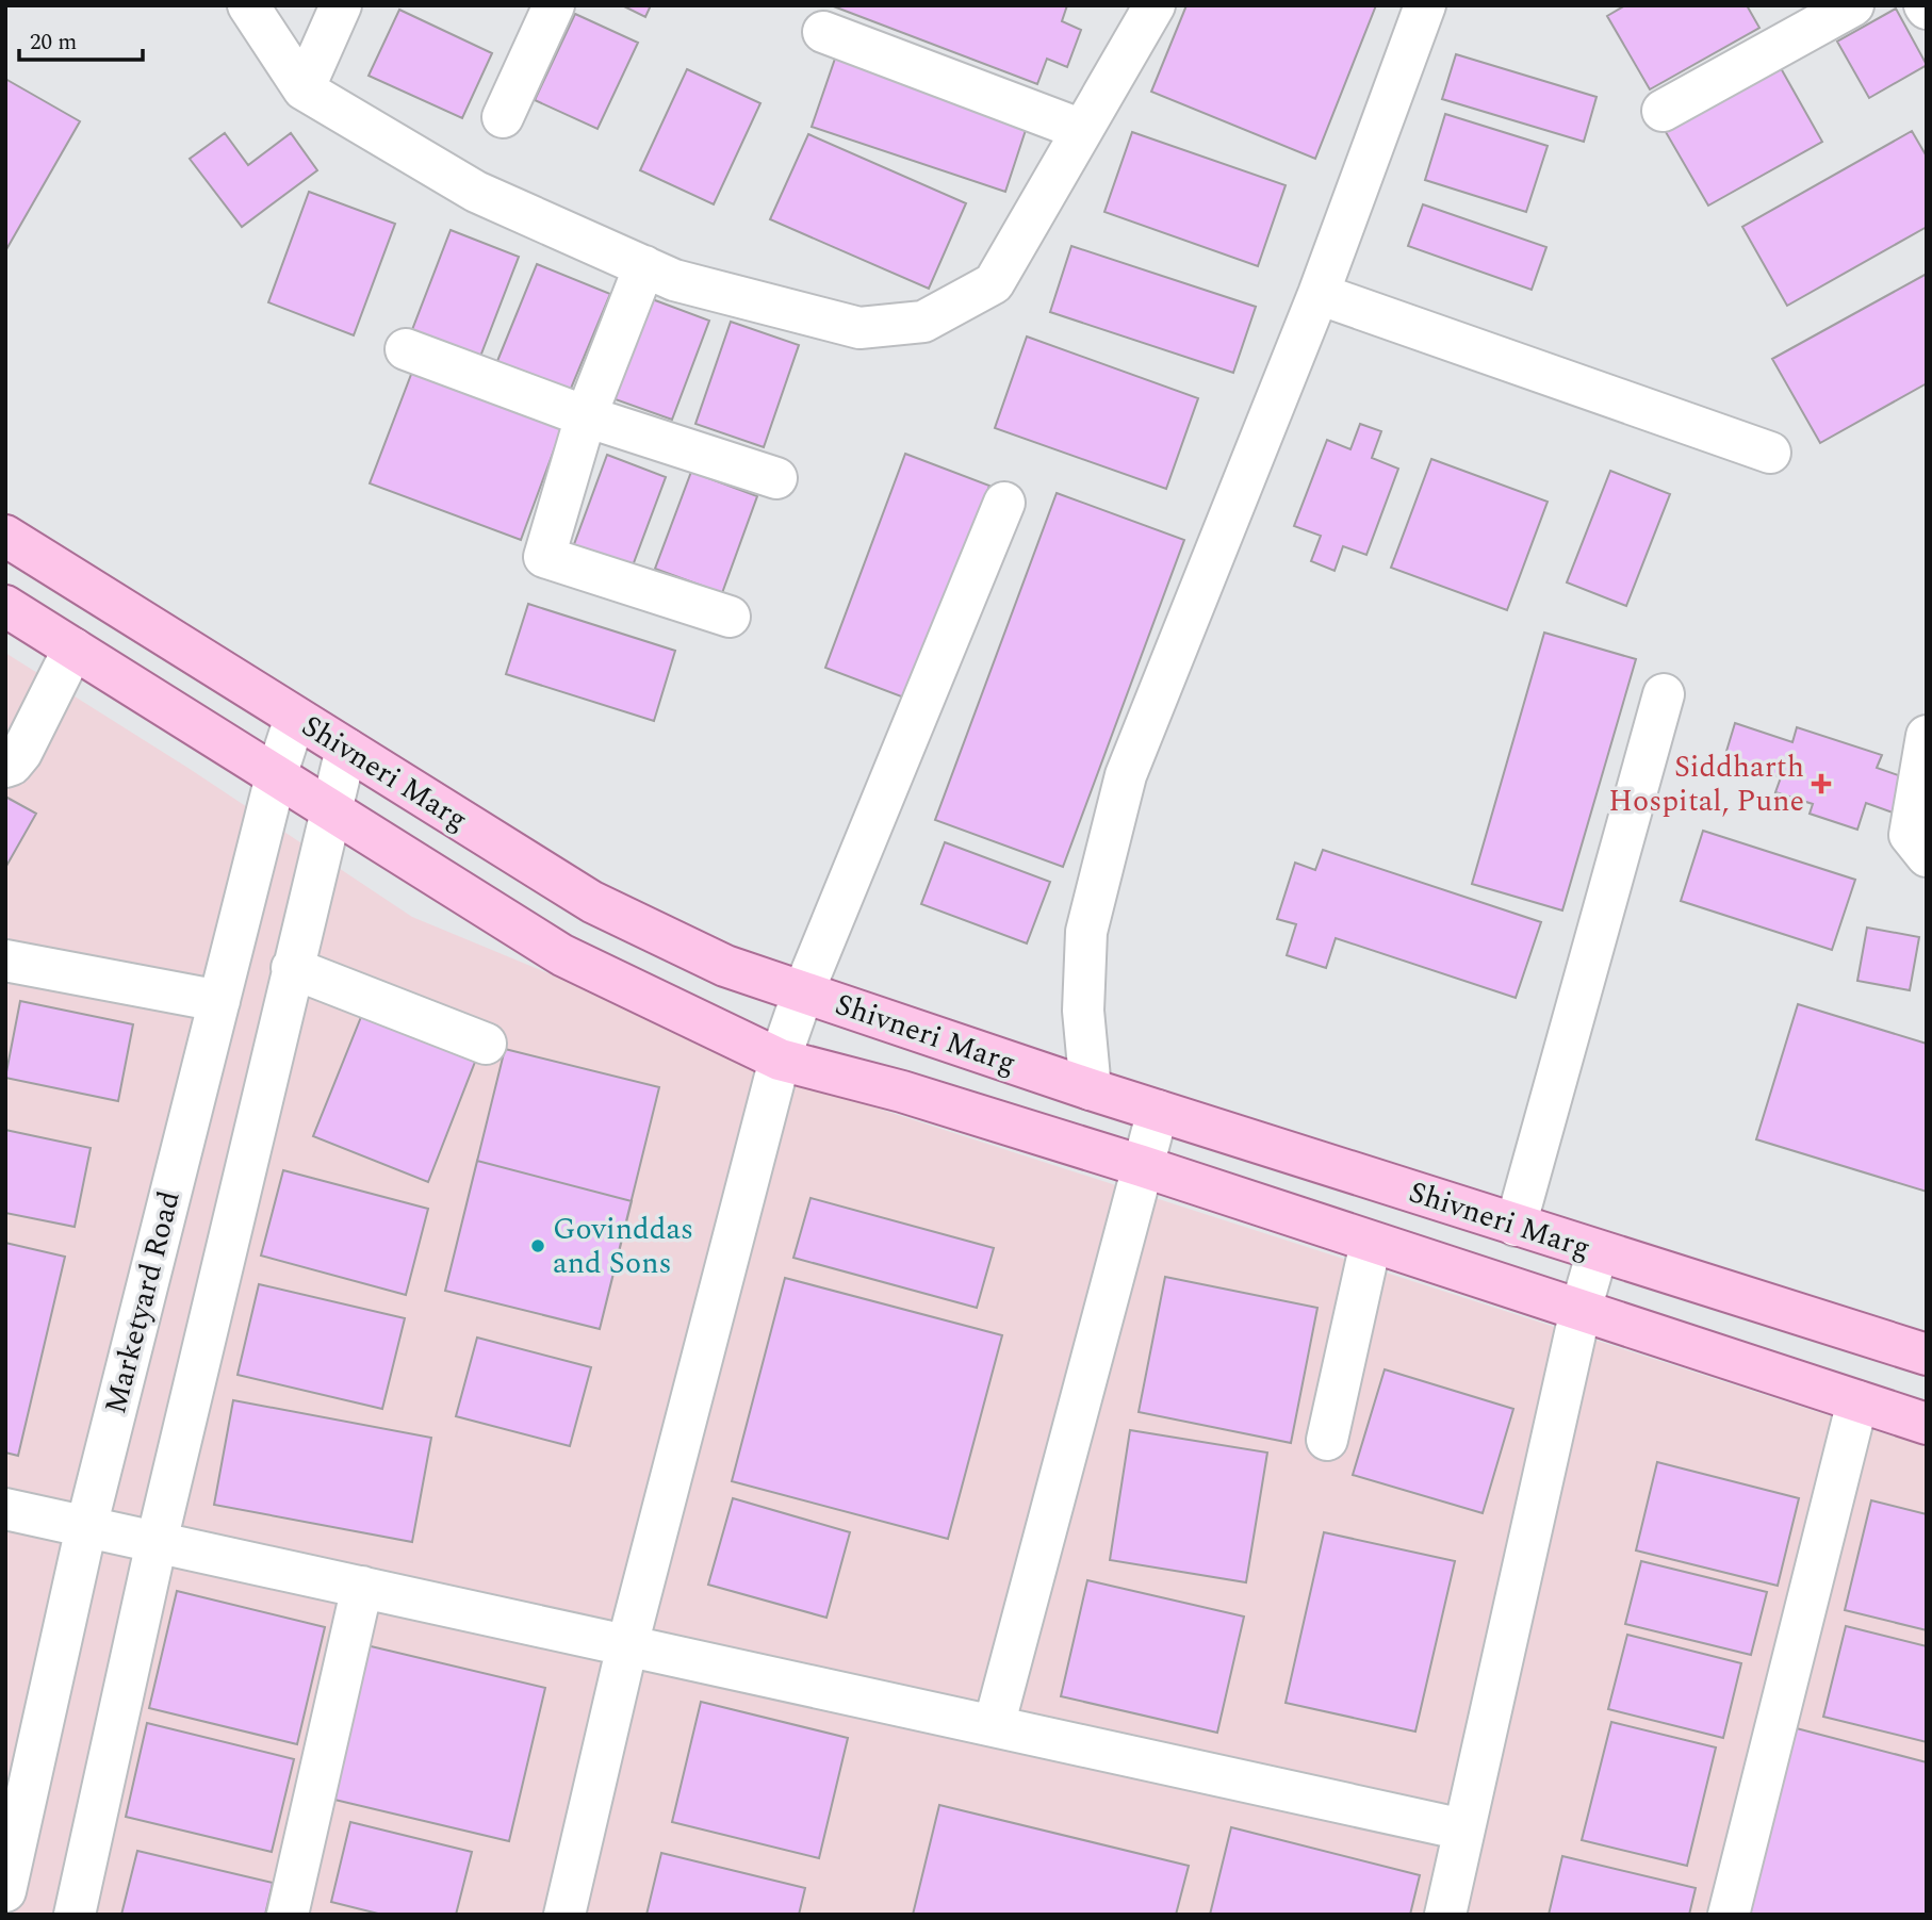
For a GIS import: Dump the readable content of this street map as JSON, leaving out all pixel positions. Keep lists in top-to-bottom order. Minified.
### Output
{"streets":{"main road":["Shivneri Marg"],"street":["Marketyard Road"]},"crossings":[["Shivneri Marg","Marketyard Road"]],"places":{"health":["Siddharth Hospital, Pune"],"other":["Govinddas and Sons"]},"scale_bar":"20 m"}
